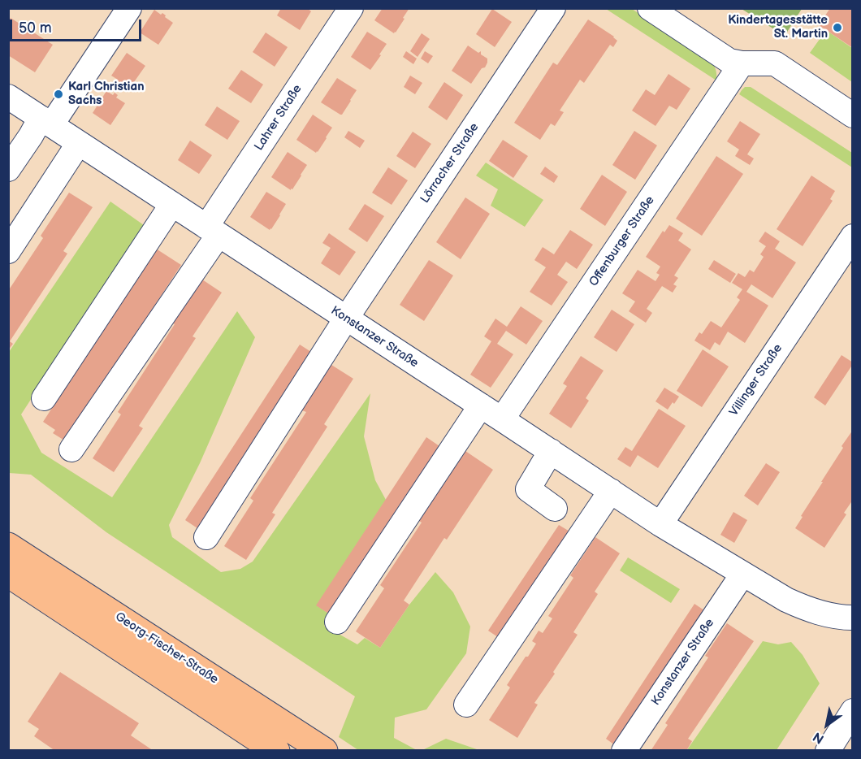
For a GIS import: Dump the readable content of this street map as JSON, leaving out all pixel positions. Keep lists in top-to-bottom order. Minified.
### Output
{"streets":{"main road":["Georg-Fischer-Straße"],"street":["Lahrer Straße","Lörracher Straße","Offenburger Straße","Konstanzer Straße","Villinger Straße"]},"crossings":[["Lahrer Straße","Konstanzer Straße"],["Lörracher Straße","Konstanzer Straße"],["Offenburger Straße","Konstanzer Straße"],["Konstanzer Straße","Villinger Straße"]],"places":["Kindertagesstätte St. Martin","Karl Christian Sachs"],"scale_bar":"50 m","north":"bottom left"}
